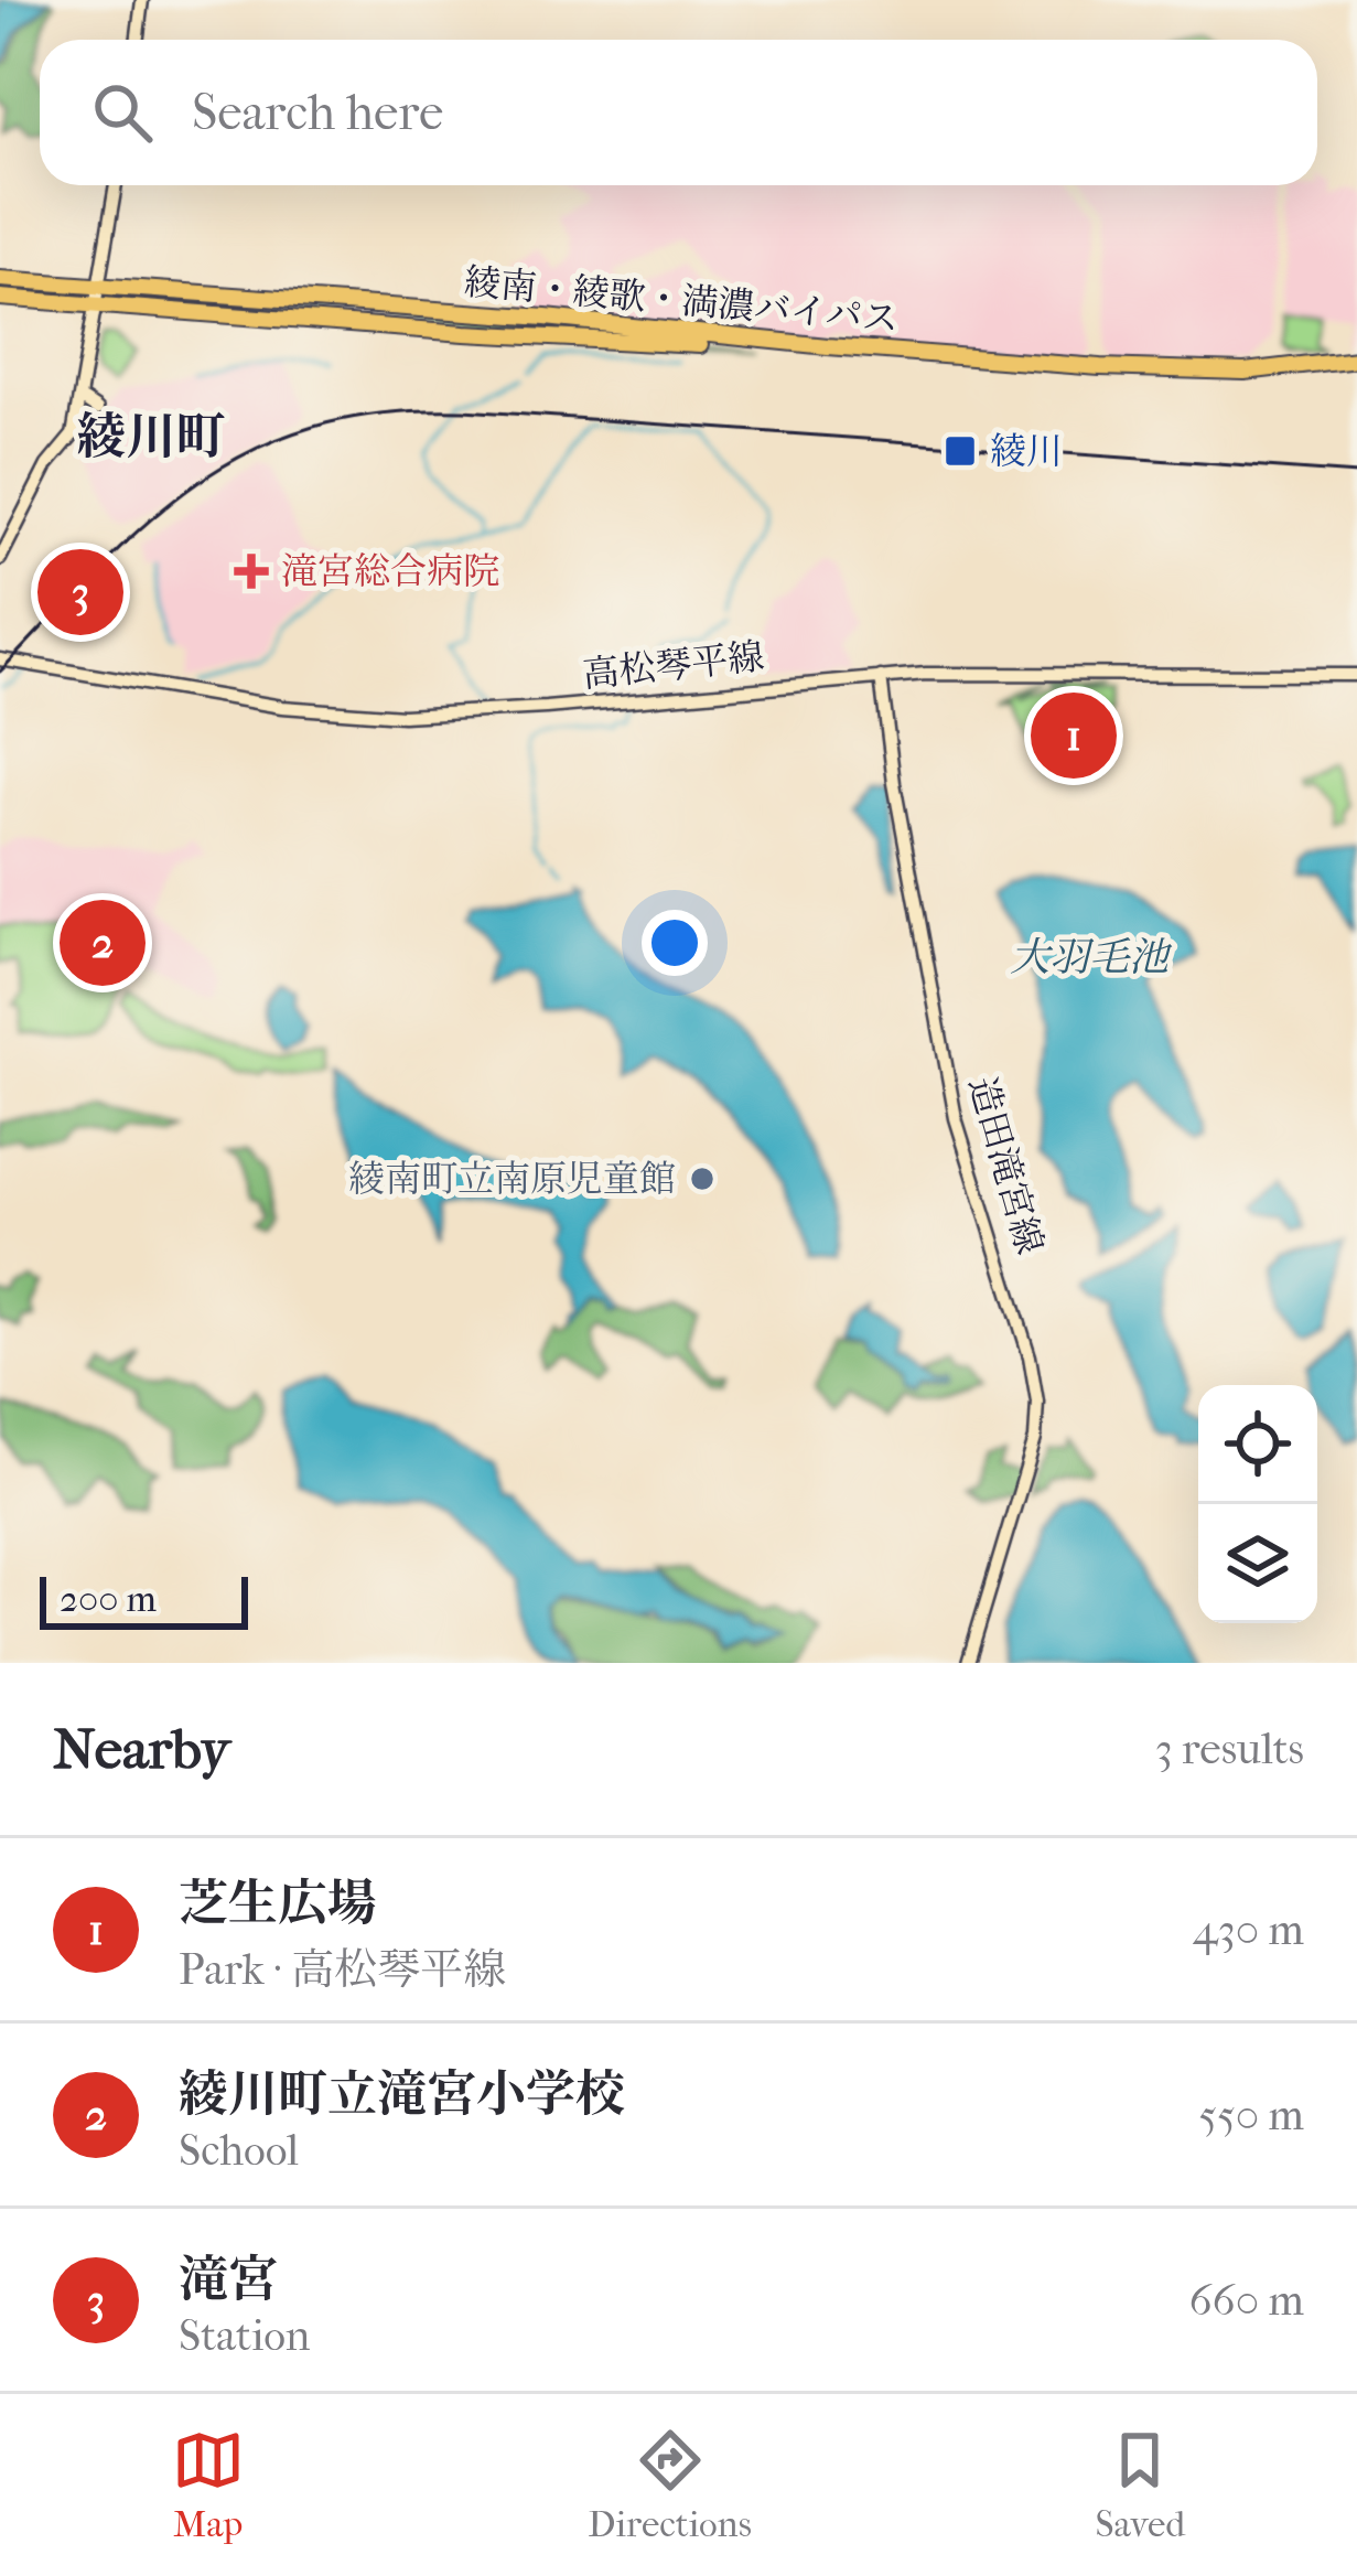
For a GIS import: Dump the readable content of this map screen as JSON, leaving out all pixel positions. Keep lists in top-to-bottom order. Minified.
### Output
{"streets":{"highway":["綾南・綾歌・満濃バイパス"],"main road":["高松琴平線","造田滝宮線"]},"crossings":[["高松琴平線","造田滝宮線"]],"districts":["綾川町"],"water":["大羽毛池"],"places":{"transit":["綾川"],"health":["滝宮総合病院"],"other":["綾南町立南原児童館"]},"scale_bar":"200 m","page":{"search":"Search here","pins":["3","1","2"],"scale":"200 m","heading":["Nearby","3 results"],"list":[{"mark":"1","name":"芝生広場","note":"Park · 高松琴平線","value":"430 m"},{"mark":"2","name":"綾川町立滝宮小学校","note":"School","value":"550 m"},{"mark":"3","name":"滝宮","note":"Station","value":"660 m"}],"nav":["Map","Directions","Saved"]}}
